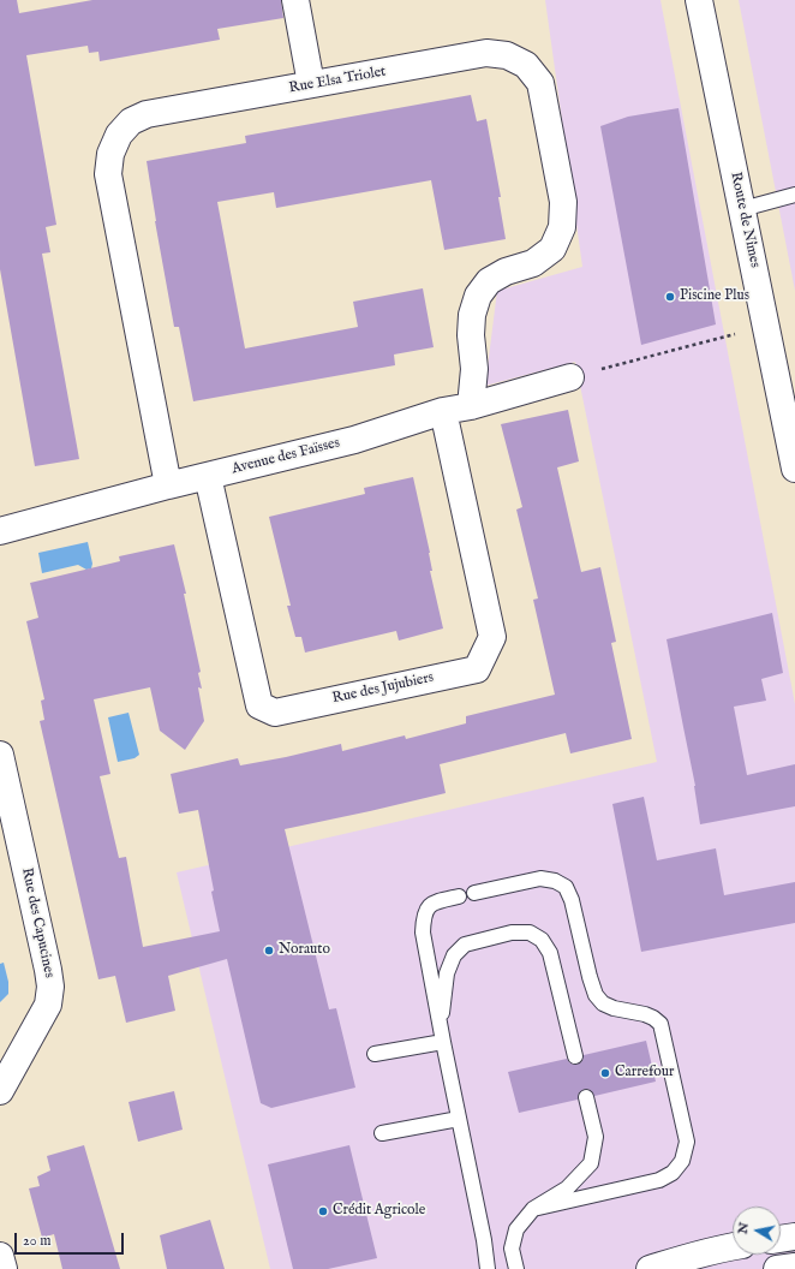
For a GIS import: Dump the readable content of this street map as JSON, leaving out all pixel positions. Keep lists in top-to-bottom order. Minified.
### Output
{"streets":{"street":["Rue Elsa Triolet","Route de Nîmes","Avenue des Faïsses","Rue des Jujubiers","Rue des Capucines"]},"crossings":[["Rue Elsa Triolet","Avenue des Faïsses"],["Avenue des Faïsses","Rue des Jujubiers"]],"places":["Piscine Plus","Norauto","Carrefour","Crédit Agricole"],"scale_bar":"20 m","north":"left"}
